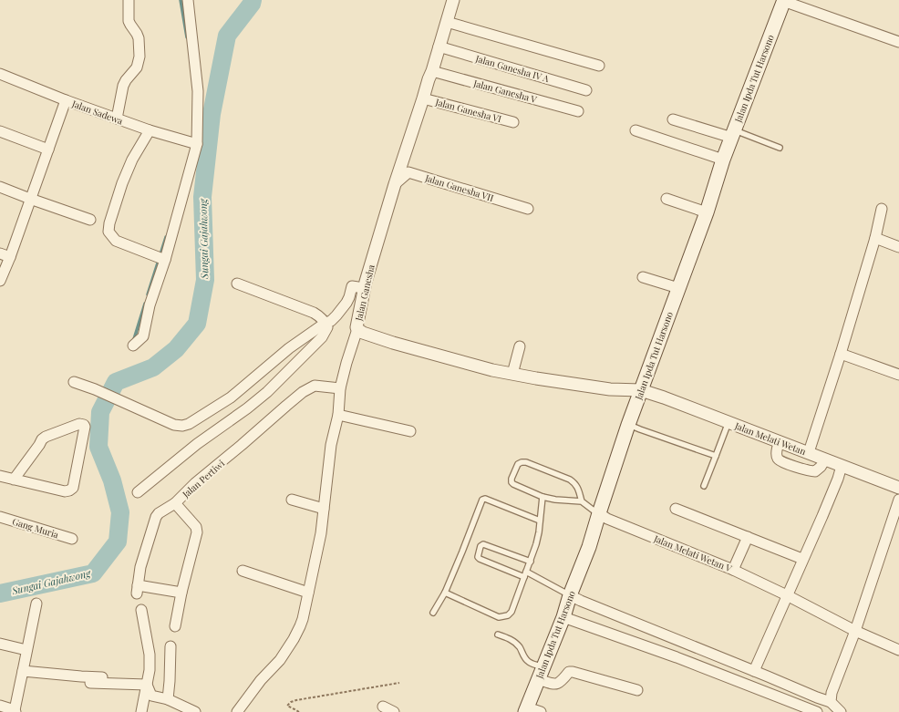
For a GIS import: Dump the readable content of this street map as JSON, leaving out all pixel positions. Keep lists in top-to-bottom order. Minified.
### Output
{"streets":{"main road":["Jalan Ipda Tut Harsono"],"street":["Jalan Ganesha IV A","Jalan Ganesha V","Jalan Ganesha VI","Jalan Sadewa","Jalan Ganesha VII","Jalan Ganesha","Jalan Melati Wetan","Jalan Pertiwi","Gang Muria","Jalan Melati Wetan V"]},"crossings":[["Jalan Ganesha IV A","Jalan Ganesha"],["Jalan Ipda Tut Harsono","Jalan Ganesha"],["Jalan Ipda Tut Harsono","Jalan Melati Wetan"],["Jalan Ipda Tut Harsono","Jalan Melati Wetan V"],["Jalan Ganesha V","Jalan Ganesha"],["Jalan Ganesha VI","Jalan Ganesha"],["Jalan Ganesha VII","Jalan Ganesha"],["Jalan Ganesha","Jalan Melati Wetan"]],"water":["Sungai Gajahwong"]}
